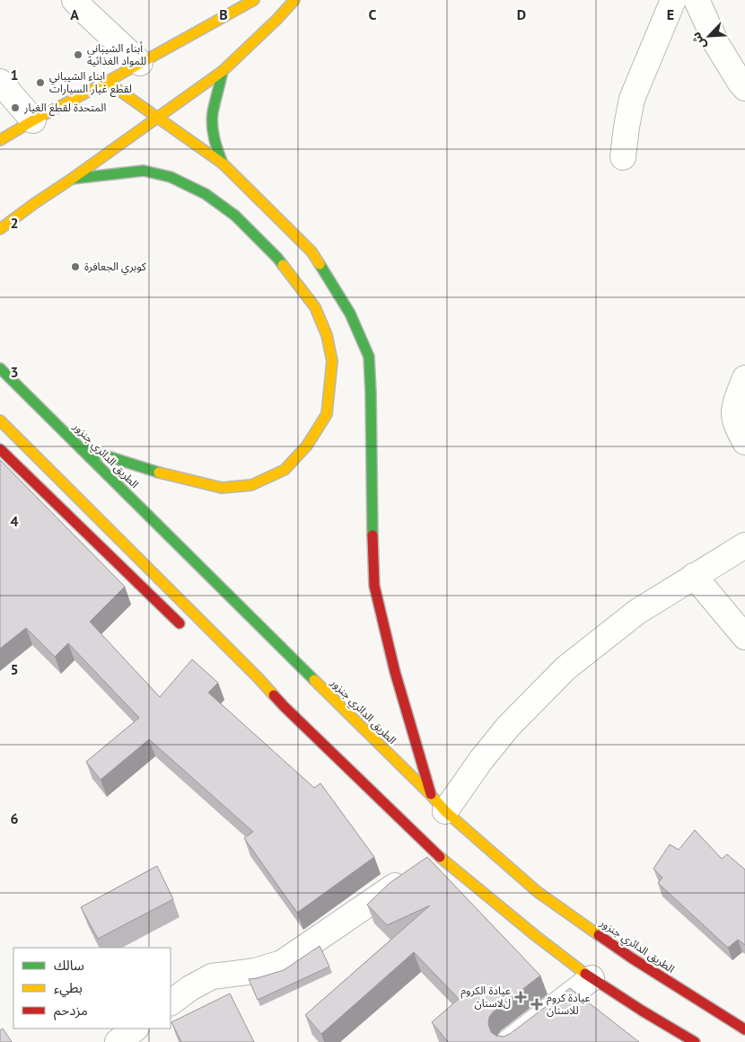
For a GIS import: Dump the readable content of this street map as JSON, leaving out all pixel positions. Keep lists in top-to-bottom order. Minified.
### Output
{"streets":{"main road":["الطريق الدائري جنزور"]},"places":{"other":["أبناء الشيباني للمواد الغذائية","ابناء الشيباني لقطع غيار السيارات","المتحدة لقطع الغيار","كوبري الجعافرة"],"health":["عيادة الكروم لﻻسنان","عيادة كروم للاسنان"]},"legend":["سالك","بطيء","مزدحم"],"north":"bottom left","grid":{"columns":["A","B","C","D","E"],"rows":["1","2","3","4","5","6"]}}
